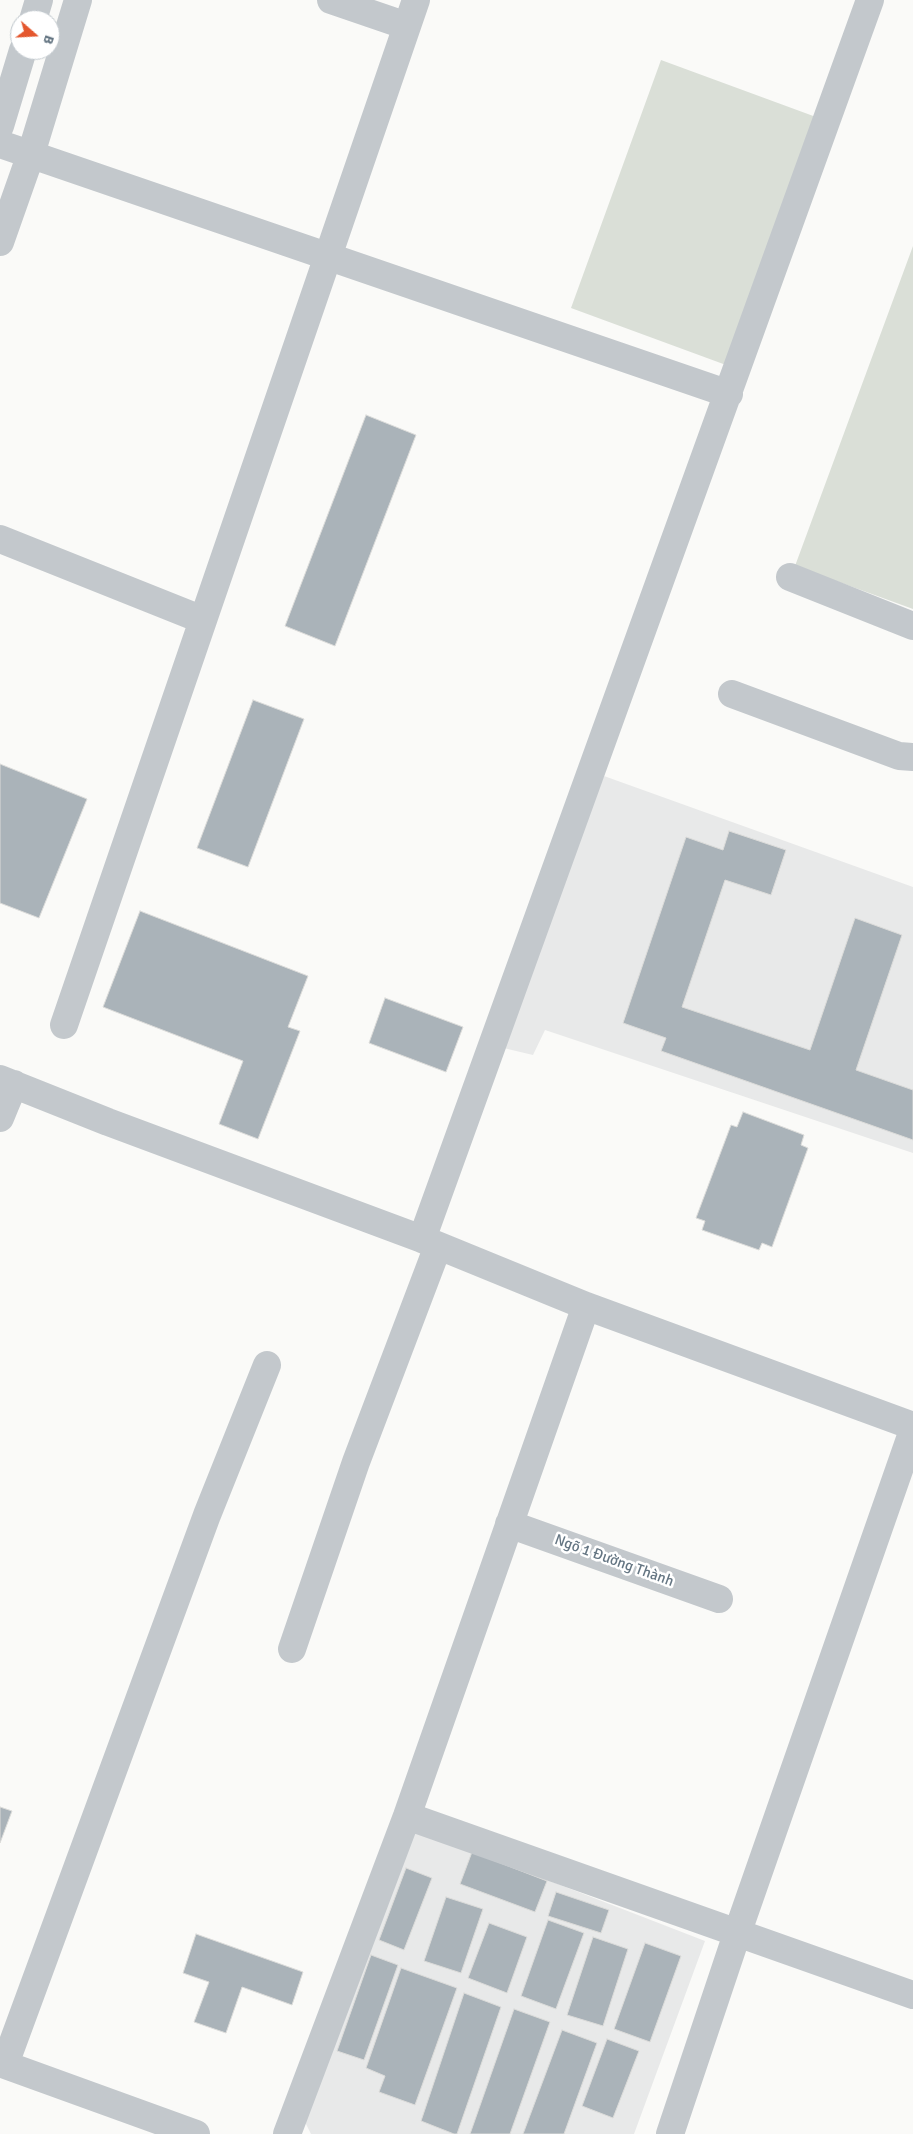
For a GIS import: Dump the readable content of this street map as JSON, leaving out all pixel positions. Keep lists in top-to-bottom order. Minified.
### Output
{"streets":{"street":["Ngõ 1 Đường Thành"]},"north":"right"}
